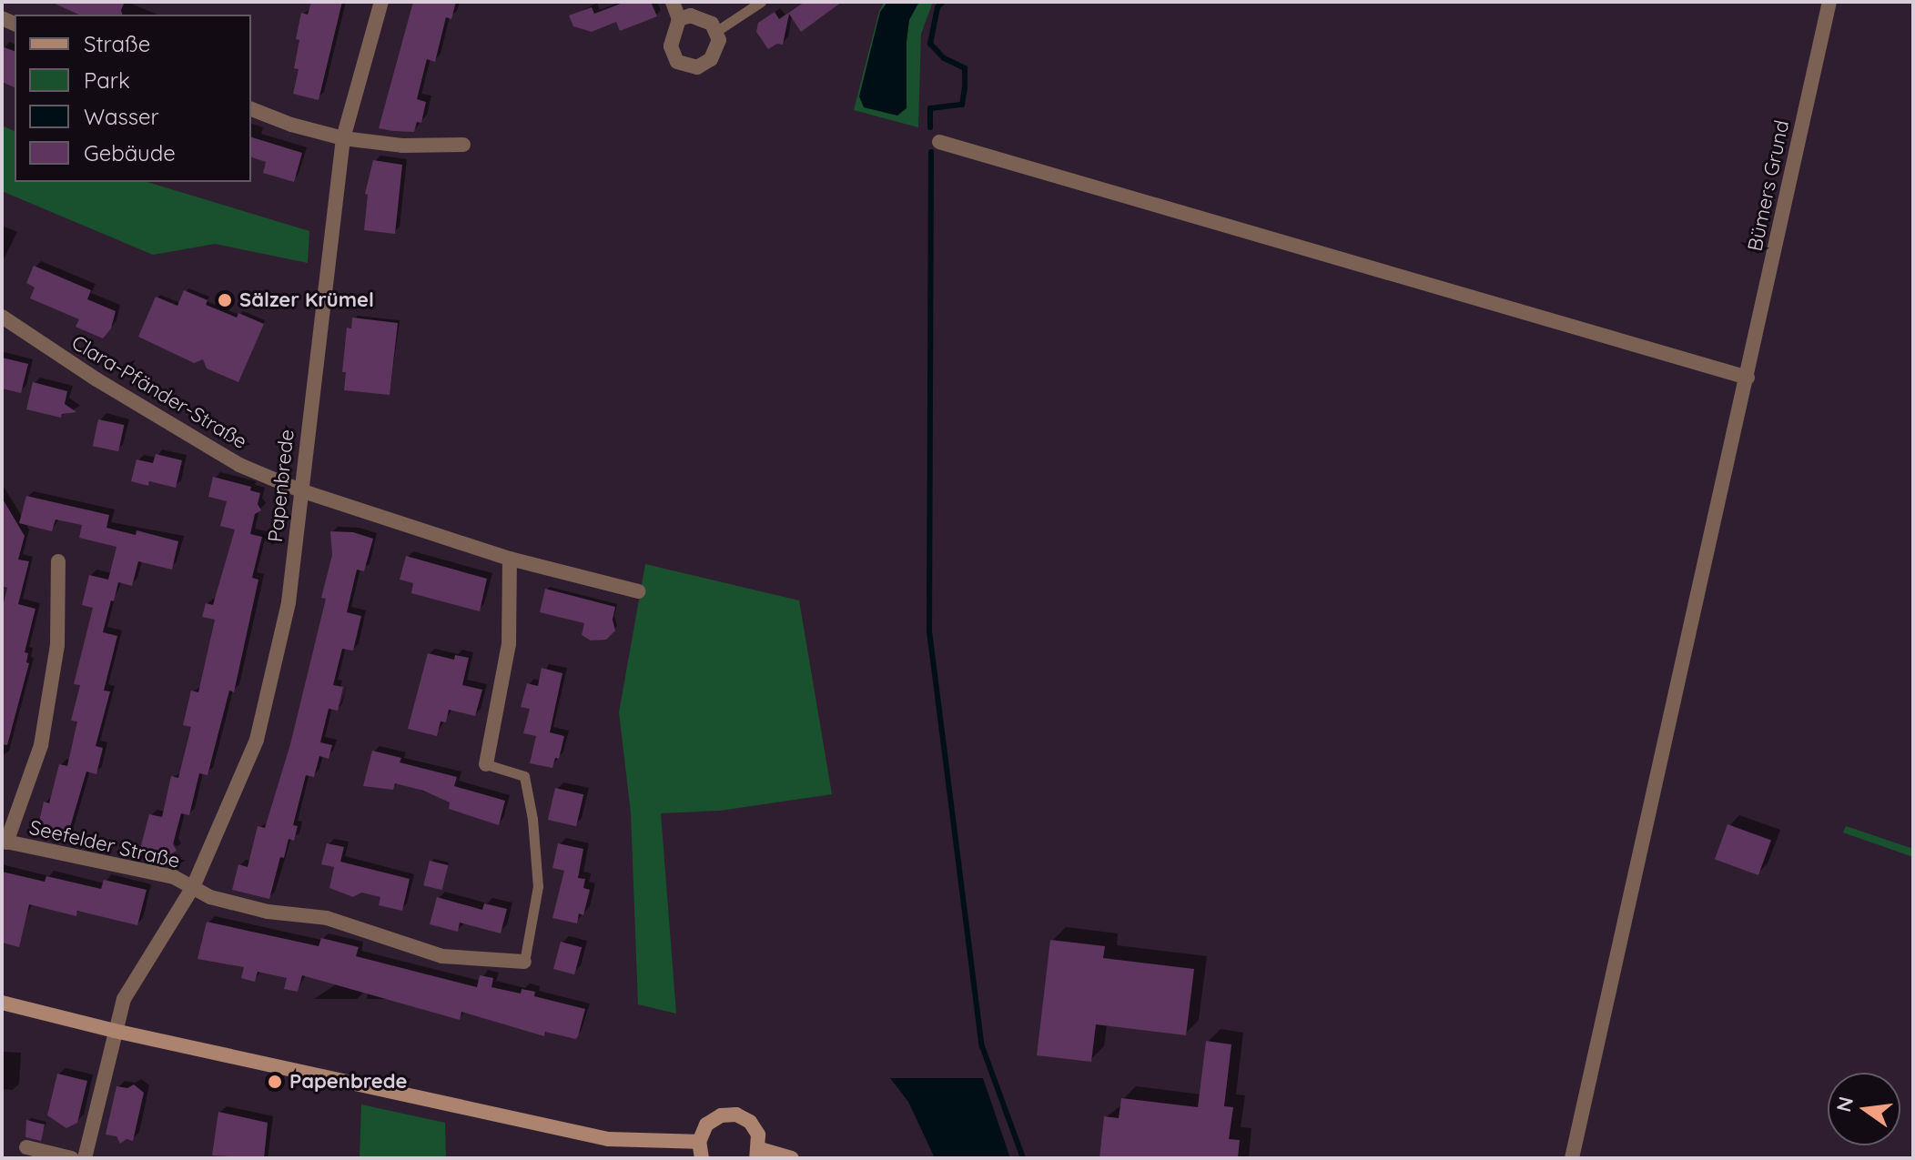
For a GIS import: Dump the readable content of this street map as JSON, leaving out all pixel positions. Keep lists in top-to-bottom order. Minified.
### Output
{"streets":{"street":["Bümers Grund","Clara-Pfänder-Straße","Papenbrede","Seefelder Straße"]},"crossings":[["Clara-Pfänder-Straße","Papenbrede"],["Papenbrede","Seefelder Straße"]],"places":["Sälzer Krümel","Papenbrede"],"legend":["Straße","Park","Wasser","Gebäude"],"north":"left"}
